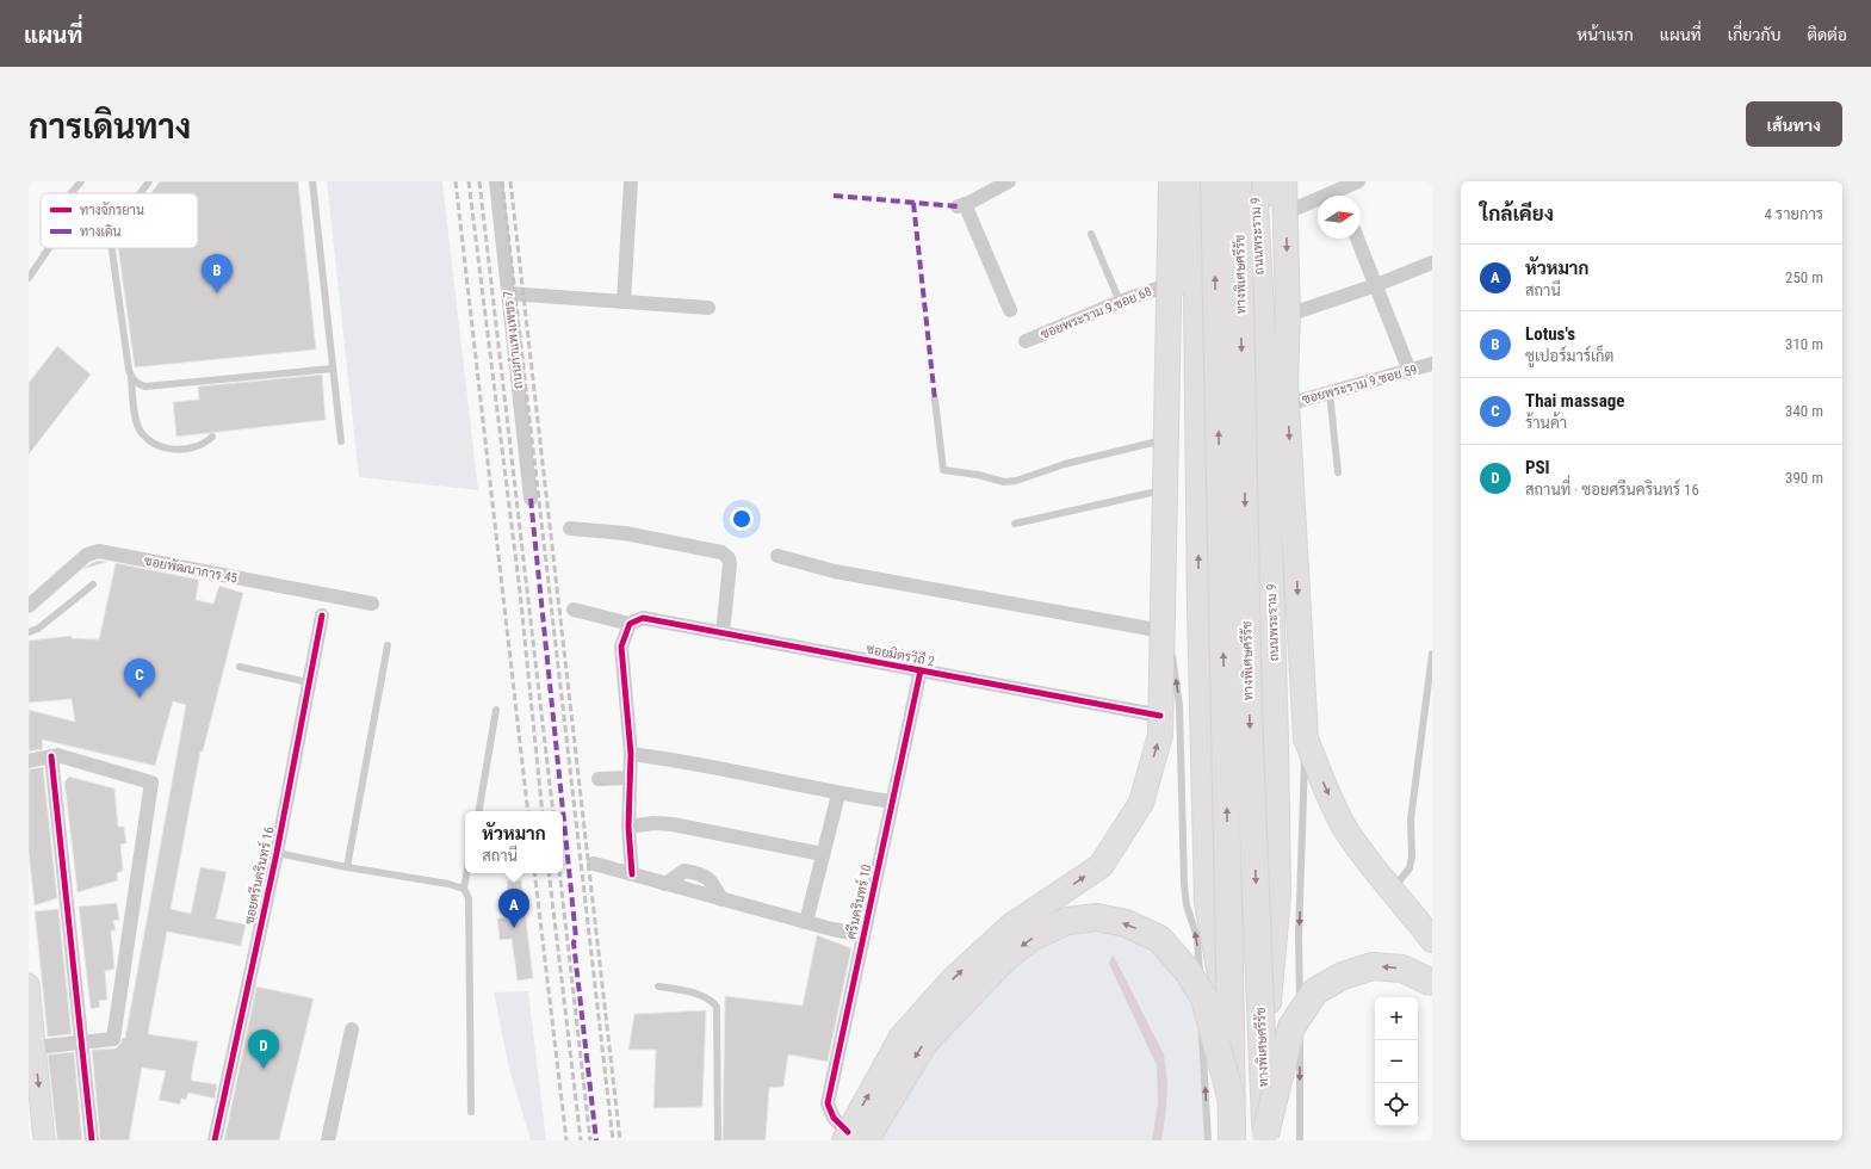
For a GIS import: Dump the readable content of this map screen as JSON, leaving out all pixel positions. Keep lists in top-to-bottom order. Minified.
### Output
{"streets":{"highway":["ทางพิเศษศรีรัช"],"main road":["ถนนพระราม 9"],"street":["ซอยพระราม 9 ซอย 68","ถนนกำแพงเพชร 7","ซอยพระราม 9 ซอย 59","ซอยพัฒนาการ 45","ซอยมิตรวิถี 2","ซอยศรีนครินทร์ 16","ศรีนครินทร์ 10"]},"crossings":[["ถนนพระราม 9","ทางพิเศษศรีรัช"],["ซอยมิตรวิถี 2","ศรีนครินทร์ 10"]],"legend":["ทางจักรยาน","ทางเดิน"],"north":"right","page":{"header":"แผนที่","nav":["หน้าแรก","แผนที่","เกี่ยวกับ","ติดต่อ"],"buttons":"เส้นทาง","title":"การเดินทาง","heading":["ใกล้เคียง","4 รายการ"],"list":[{"mark":"A","name":"หัวหมาก","note":"สถานี","value":"250 m"},{"mark":"B","name":"Lotus's","note":"ซูเปอร์มาร์เก็ต","value":"310 m"},{"mark":"C","name":"Thai massage","note":"ร้านค้า","value":"340 m"},{"mark":"D","name":"PSI","note":"สถานที่ · ซอยศรีนครินทร์ 16","value":"390 m"}],"pins":["B","C","A","D"],"popup":["หัวหมาก","สถานี"],"map_buttons":["+","−"]}}
